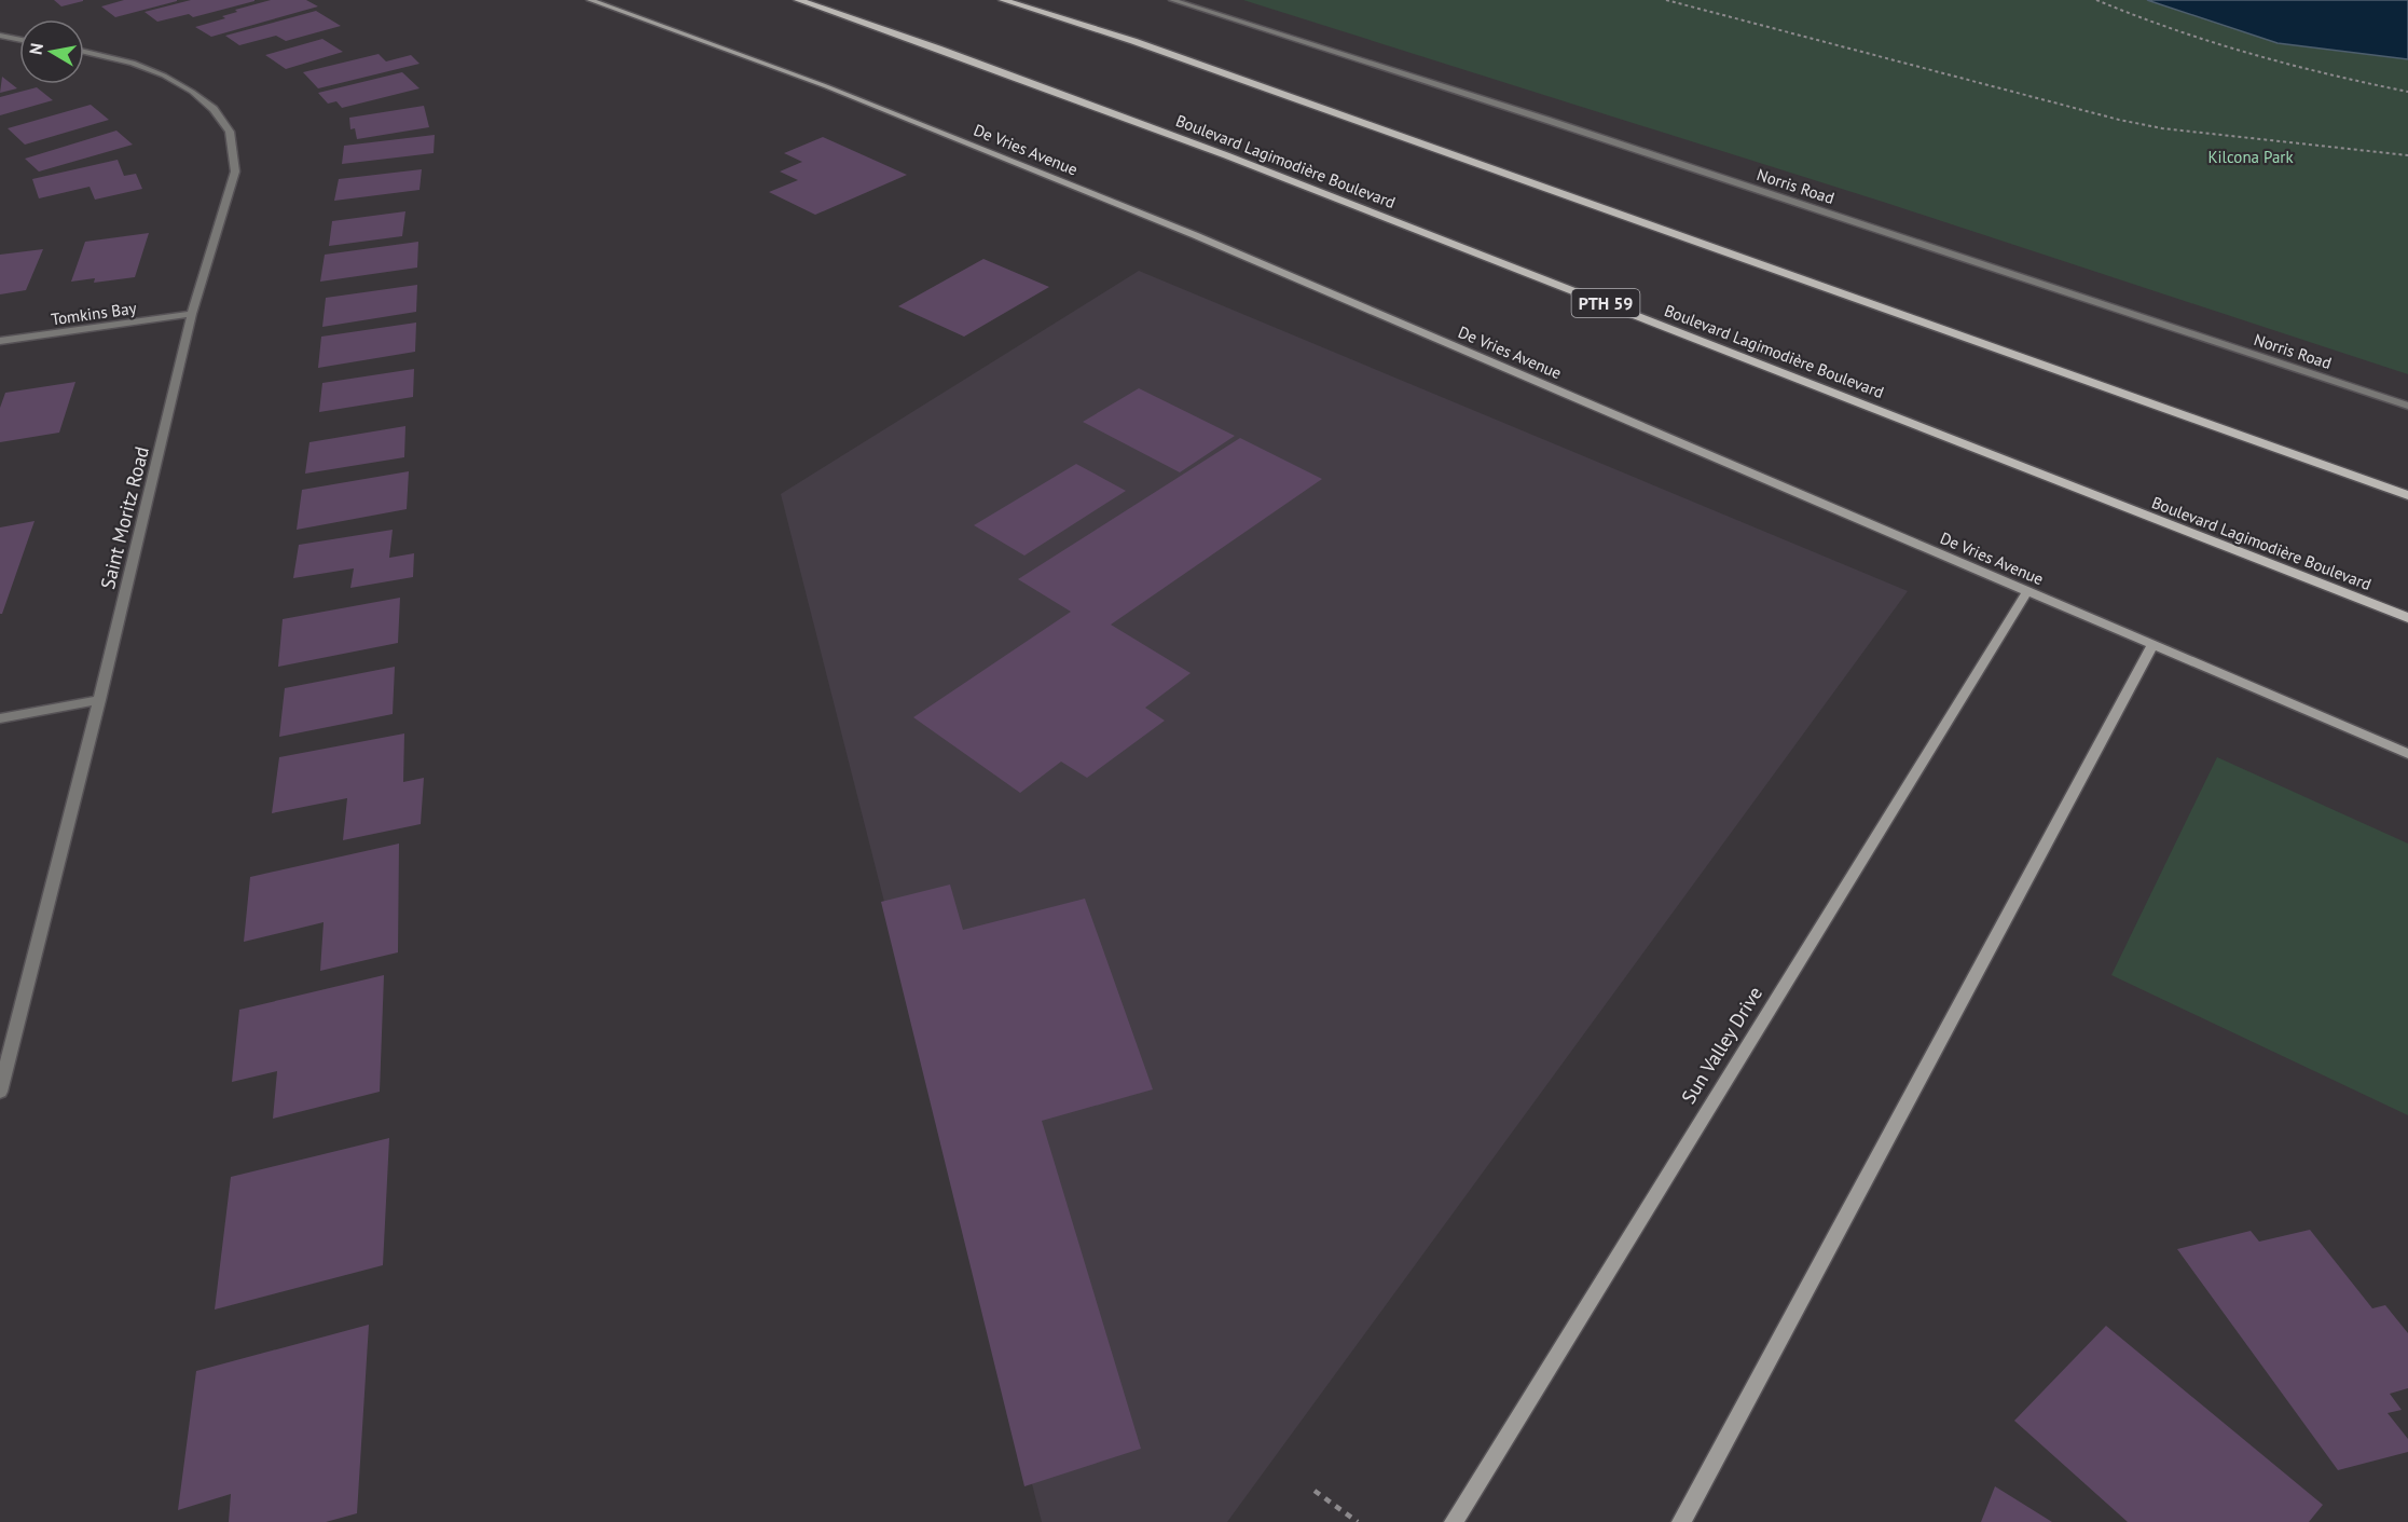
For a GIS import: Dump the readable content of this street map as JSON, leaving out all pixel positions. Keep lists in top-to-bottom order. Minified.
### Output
{"streets":{"main road":["Boulevard Lagimodière Boulevard","PTH 59"],"street":["De Vries Avenue","Norris Road","Tomkins Bay","Saint Moritz Road","Sun Valley Drive"]},"crossings":[["De Vries Avenue","Sun Valley Drive"],["Tomkins Bay","Saint Moritz Road"]],"parks":["Kilcona Park"],"north":"left"}
